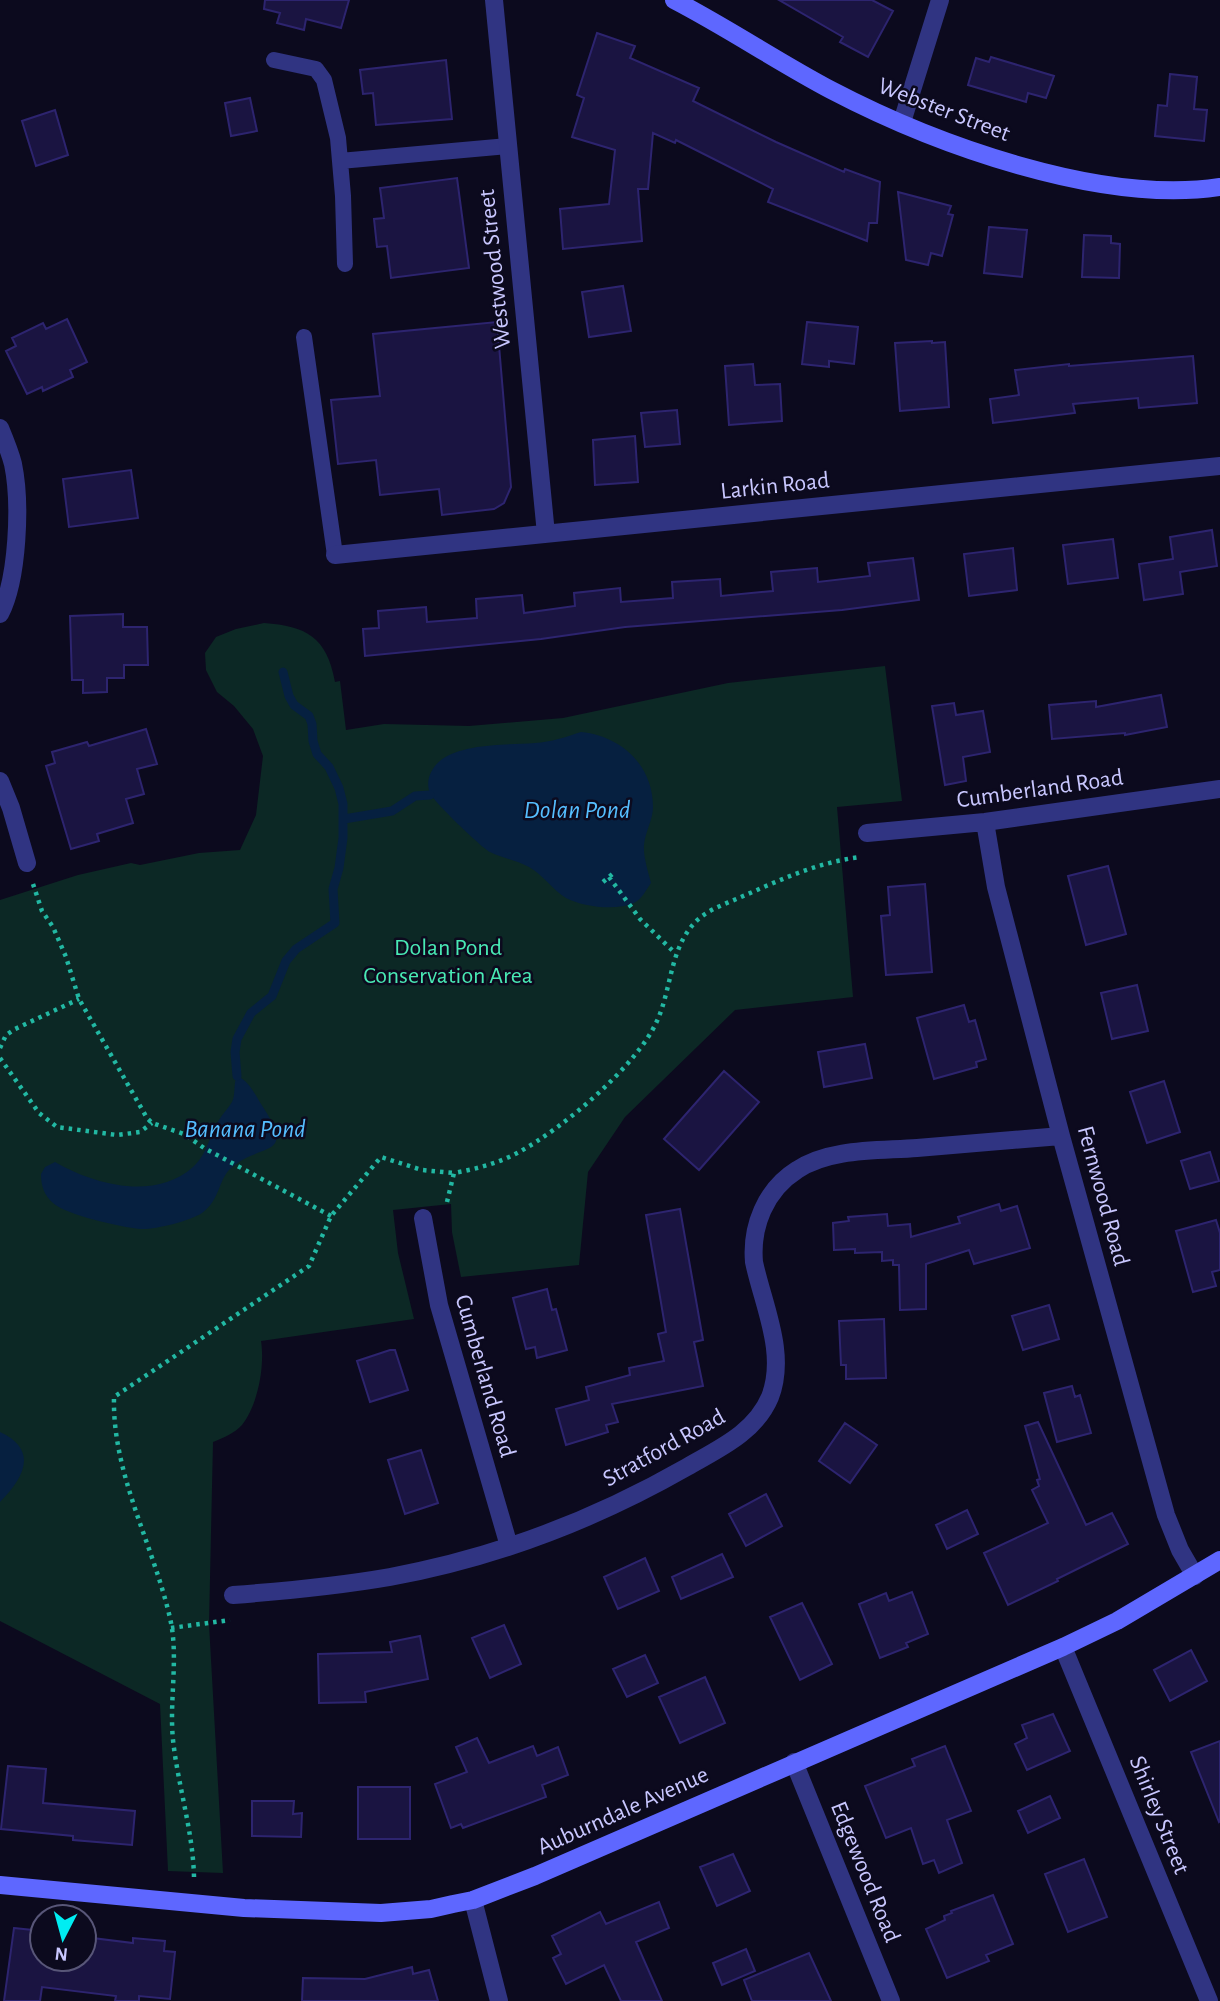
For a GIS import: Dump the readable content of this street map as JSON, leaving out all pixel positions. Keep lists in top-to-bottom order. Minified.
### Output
{"streets":{"street":["Webster Street","Westwood Street","Larkin Road","Cumberland Road","Fernwood Road","Stratford Road","Auburndale Avenue","Shirley Street","Edgewood Road"]},"crossings":[["Westwood Street","Larkin Road"],["Cumberland Road","Fernwood Road"],["Cumberland Road","Stratford Road"],["Fernwood Road","Stratford Road"],["Fernwood Road","Auburndale Avenue"],["Auburndale Avenue","Shirley Street"],["Auburndale Avenue","Edgewood Road"]],"water":["Dolan Pond","Banana Pond"],"parks":["Dolan Pond Conservation Area"],"north":"bottom"}
